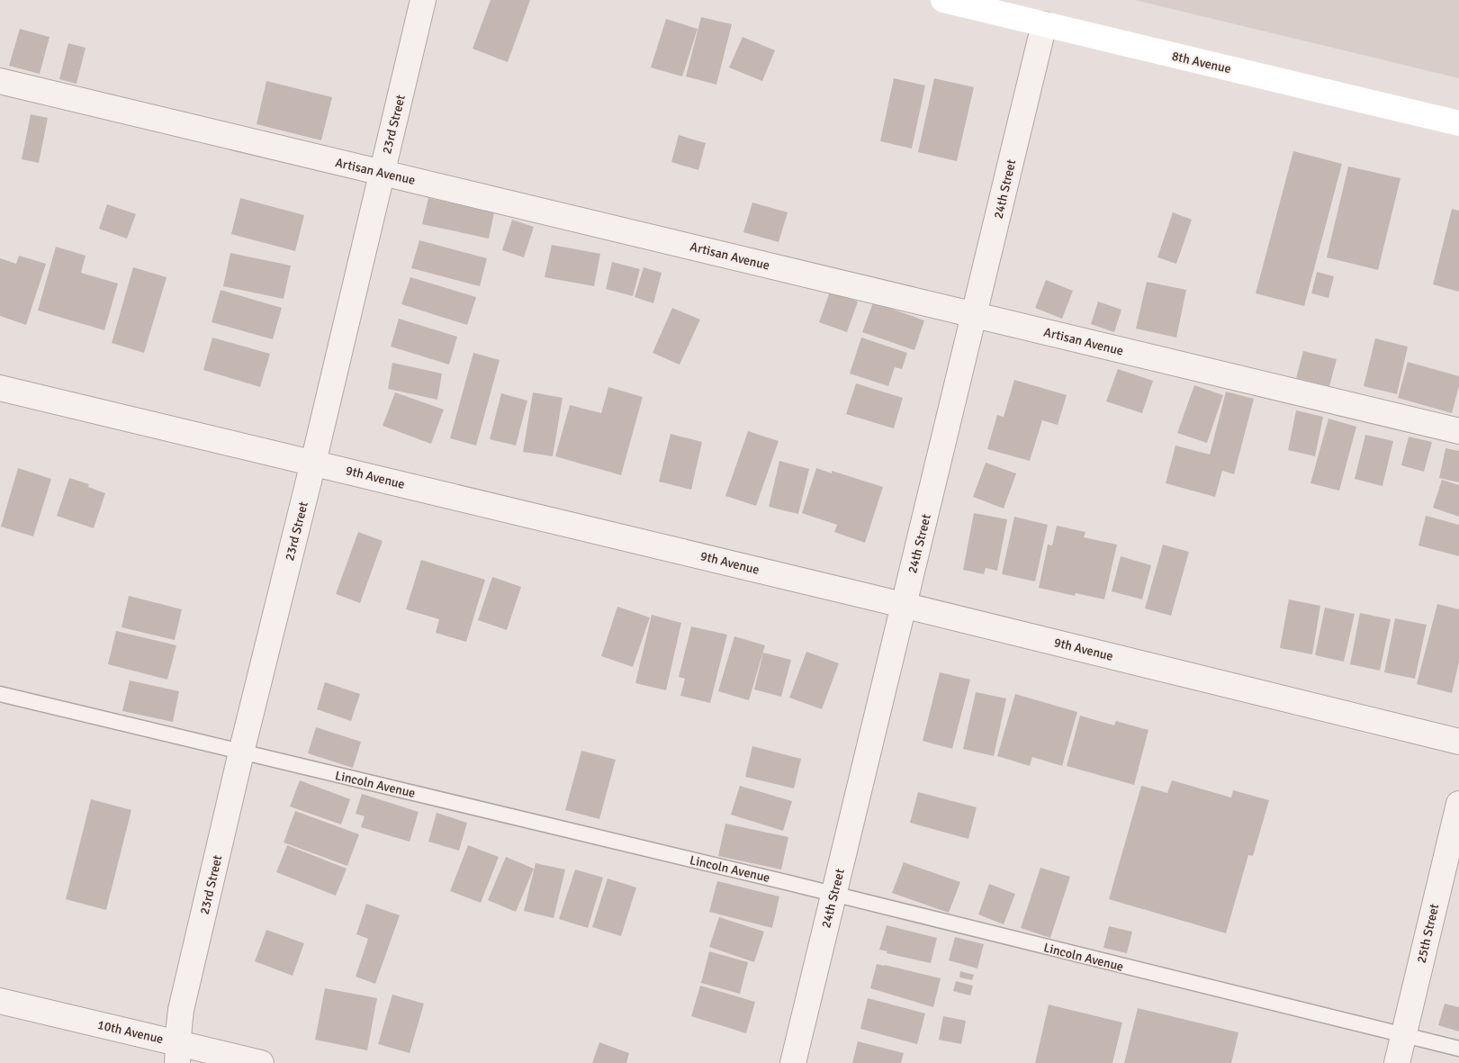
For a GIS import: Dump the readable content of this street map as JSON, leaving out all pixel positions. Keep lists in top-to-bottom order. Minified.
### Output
{"streets":{"main road":["8th Avenue"],"street":["23rd Street","Artisan Avenue","24th Street","9th Avenue","25th Street","10th Avenue"],"lane":["Lincoln Avenue"]},"crossings":[["8th Avenue","24th Street"],["23rd Street","Artisan Avenue"],["23rd Street","9th Avenue"],["23rd Street","Lincoln Avenue"],["23rd Street","10th Avenue"],["Artisan Avenue","24th Street"],["24th Street","9th Avenue"],["24th Street","Lincoln Avenue"],["Lincoln Avenue","25th Street"]]}
